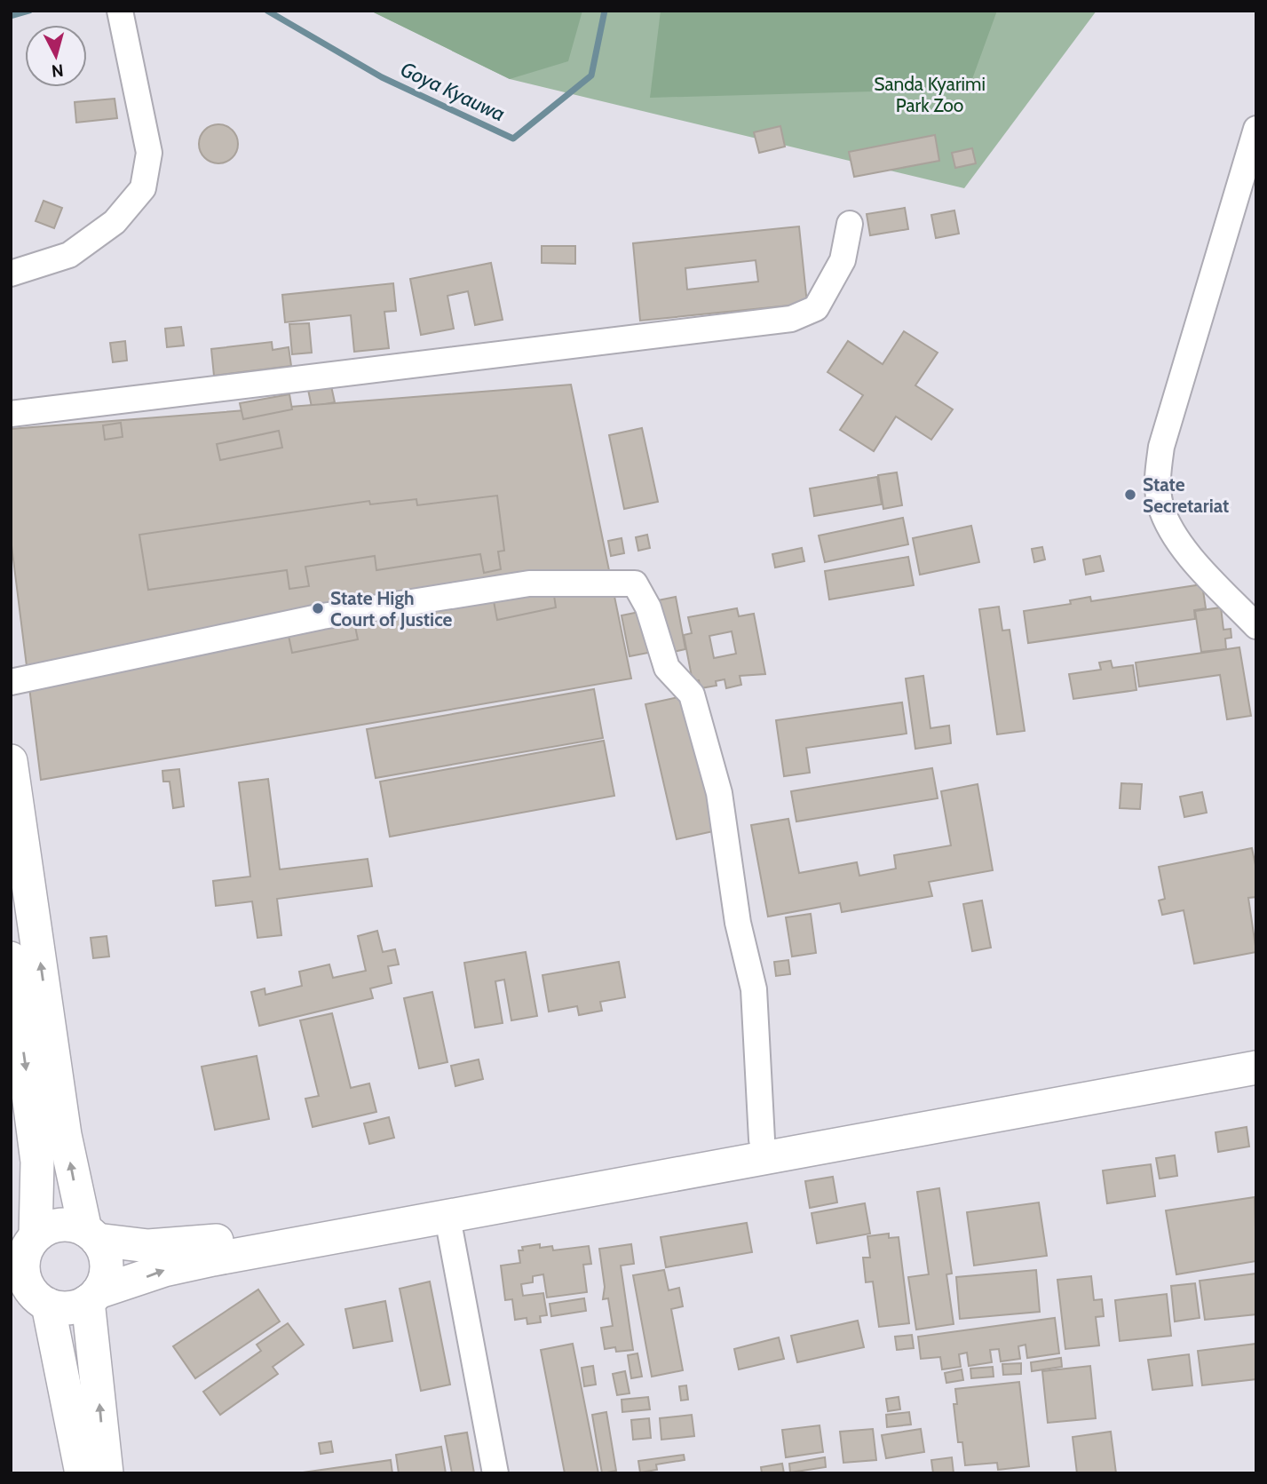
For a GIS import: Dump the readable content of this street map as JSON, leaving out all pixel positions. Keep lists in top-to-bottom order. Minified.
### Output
{"water":["Goya Kyauwa"],"parks":["Sanda Kyarimi Park Zoo"],"places":["State Secretariat","State High Court of Justice"],"north":"bottom"}
